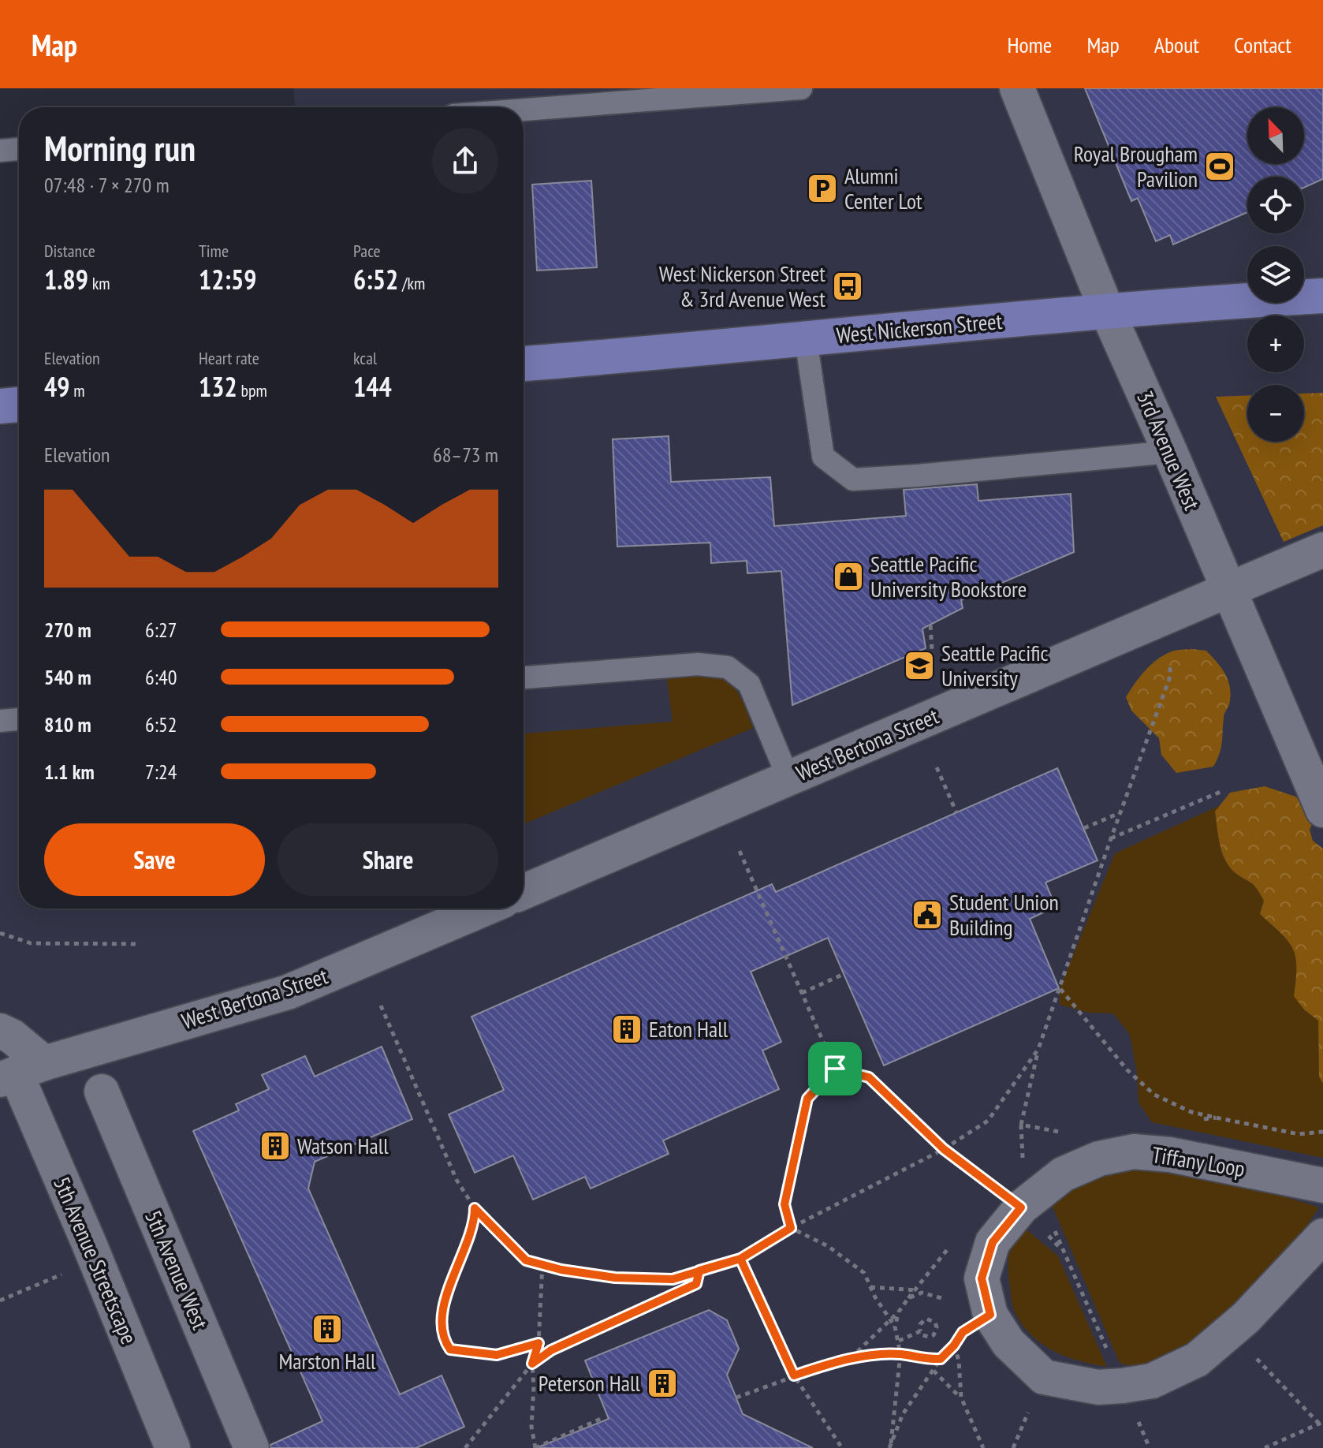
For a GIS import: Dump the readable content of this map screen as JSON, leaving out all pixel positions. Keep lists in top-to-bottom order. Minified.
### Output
{"streets":{"main road":["West Nickerson Street"],"street":["3rd Avenue West","West Bertona Street","Tiffany Loop","5th Avenue Streetscape","5th Avenue West"]},"crossings":[["West Nickerson Street","3rd Avenue West"],["3rd Avenue West","West Bertona Street"],["West Bertona Street","5th Avenue Streetscape"]],"places":{"sports":["Royal Brougham Pavilion"],"parking":["Alumni Center Lot"],"bus stop":["West Nickerson Street & 3rd Avenue West"],"shop":["Seattle Pacific University Bookstore"],"school or university":["Seattle Pacific University"],"public building":["Student Union Building"],"building":["Eaton Hall","Watson Hall","Marston Hall","Peterson Hall"]},"north":"top left","page":{"header":"Map","nav":["Home","Map","About","Contact"],"map_buttons":["+","−"],"heading":["Morning run","07:48 · 7 × 270 m"],"stats":[["Distance","1.89 km"],["Time","12:59"],["Pace","6:52 /km"],["Elevation","49 m"],["Heart rate","132 bpm"],["kcal","144"]],"chart":["Elevation","68–73 m"],"list":[{"name":"270 m","note":"6:27"},{"name":"540 m","note":"6:40"},{"name":"810 m","note":"6:52"},{"name":"1.1 km","note":"7:24"}],"buttons":["Save","Share"]}}
